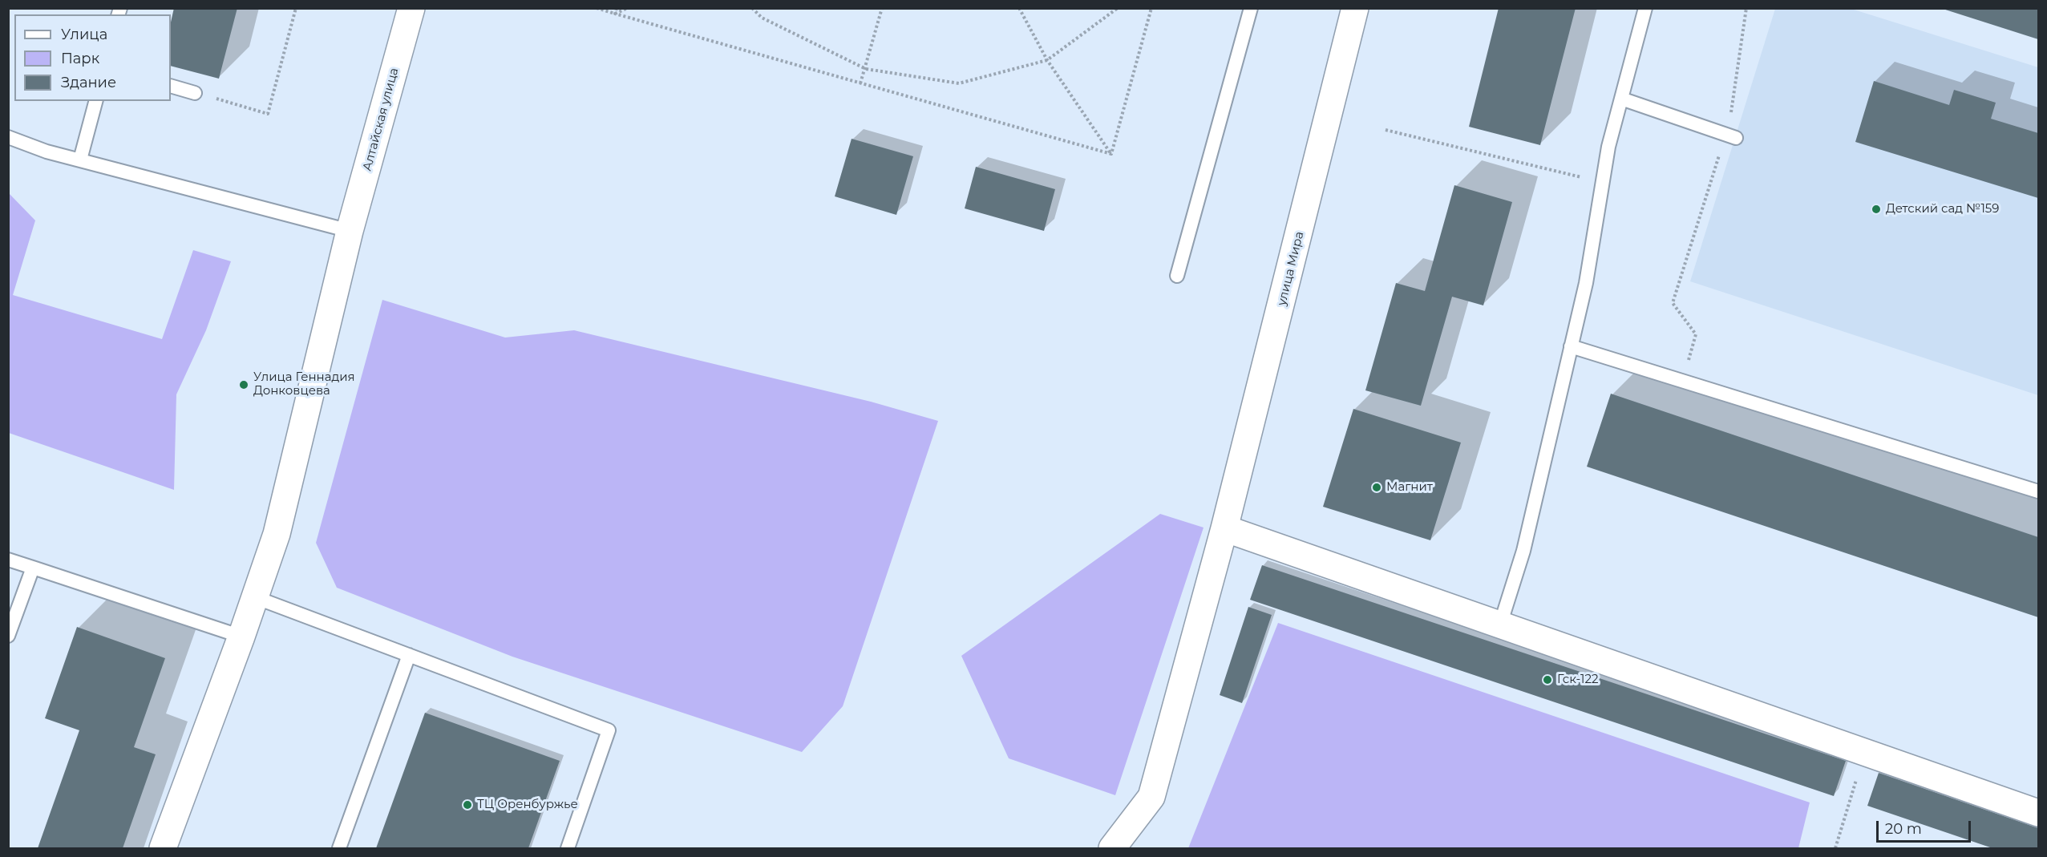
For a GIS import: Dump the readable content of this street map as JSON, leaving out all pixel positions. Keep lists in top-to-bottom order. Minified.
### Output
{"streets":{"street":["Алтайская улица","улица Мира"]},"places":["Детский сад №159","Улица Геннадия Донковцева","Магнит","Гск-122","ТЦ Оренбуржье"],"legend":["Улица","Парк","Здание"],"scale_bar":"20 m"}
